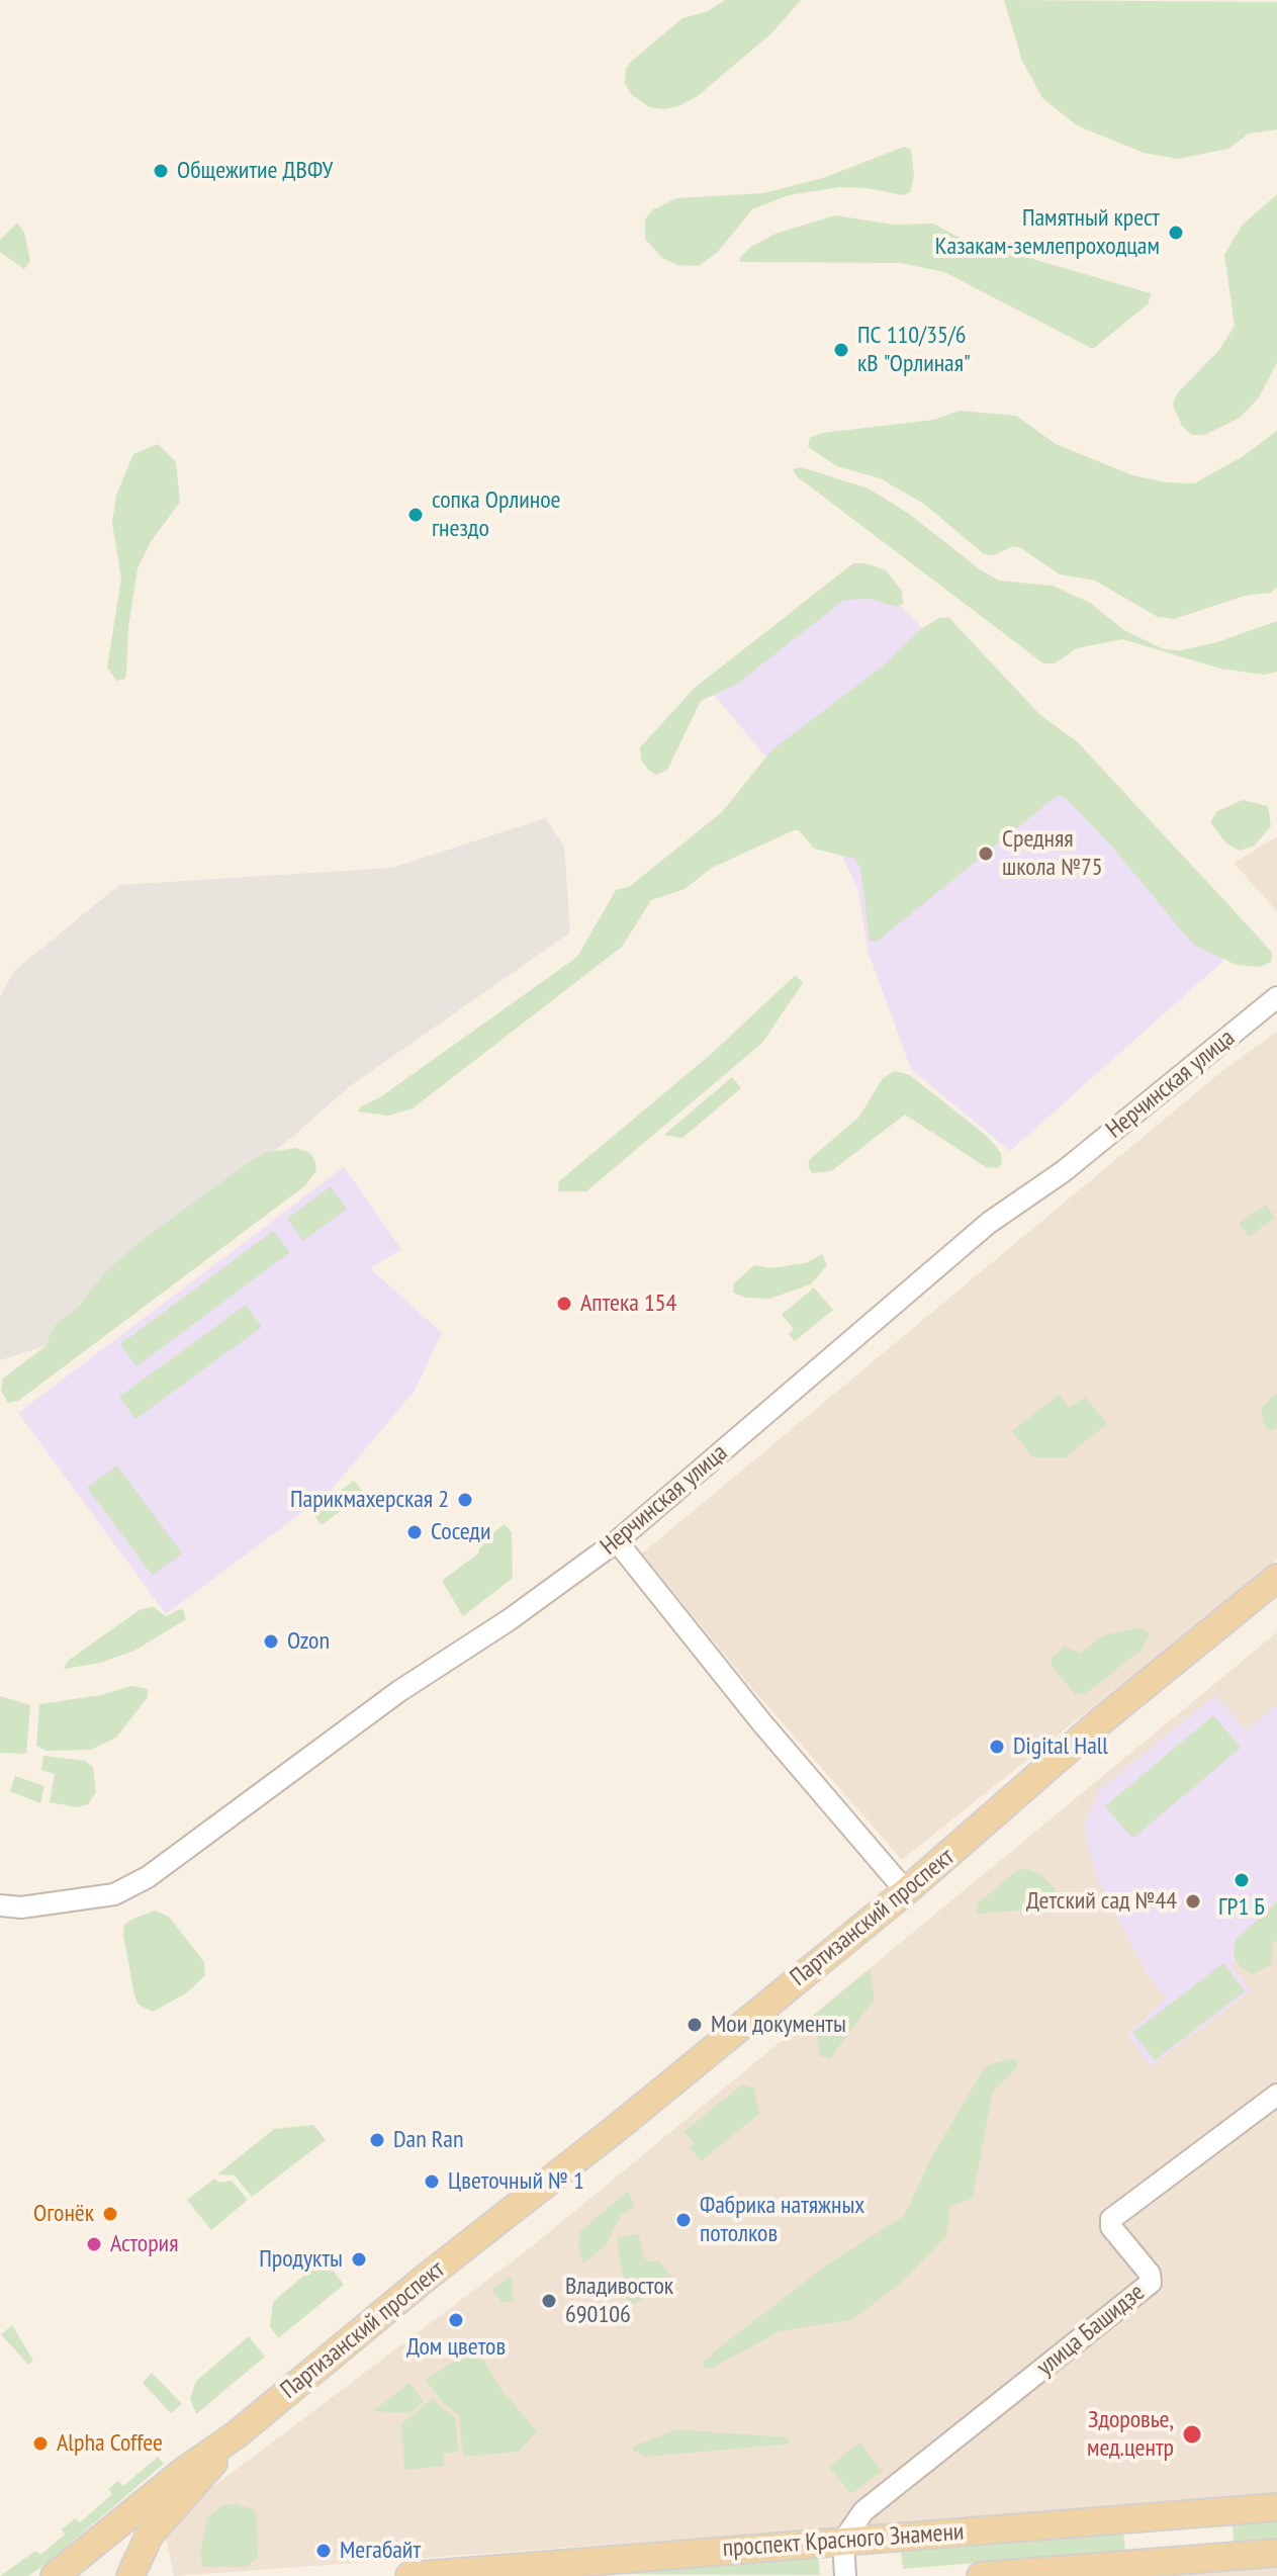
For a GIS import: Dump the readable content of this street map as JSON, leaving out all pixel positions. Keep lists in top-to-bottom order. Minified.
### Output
{"streets":{"main road":["Партизанский проспект","проспект Красного Знамени"],"street":["Нерчинская улица","улица Башидзе"]},"crossings":[["улица Башидзе","проспект Красного Знамени"]],"places":["Общежитие ДВФУ","Памятный крест Казакам-землепроходцам","ПС 110/35/6 кВ \"Орлиная\"","сопка Орлиное гнездо","Средняя школа №75","Аптека 154","Парикмахерская 2","Соседи","Ozon","Digital Hall","ГР1 Б","Детский сад №44","Мои документы","Dan Ran","Цветочный № 1","Огонёк","Фабрика натяжных потолков","Астория","Продукты","Владивосток 690106","Дом цветов","Здоровье, мед.центр","Alpha Coffee","Мегабайт"]}
